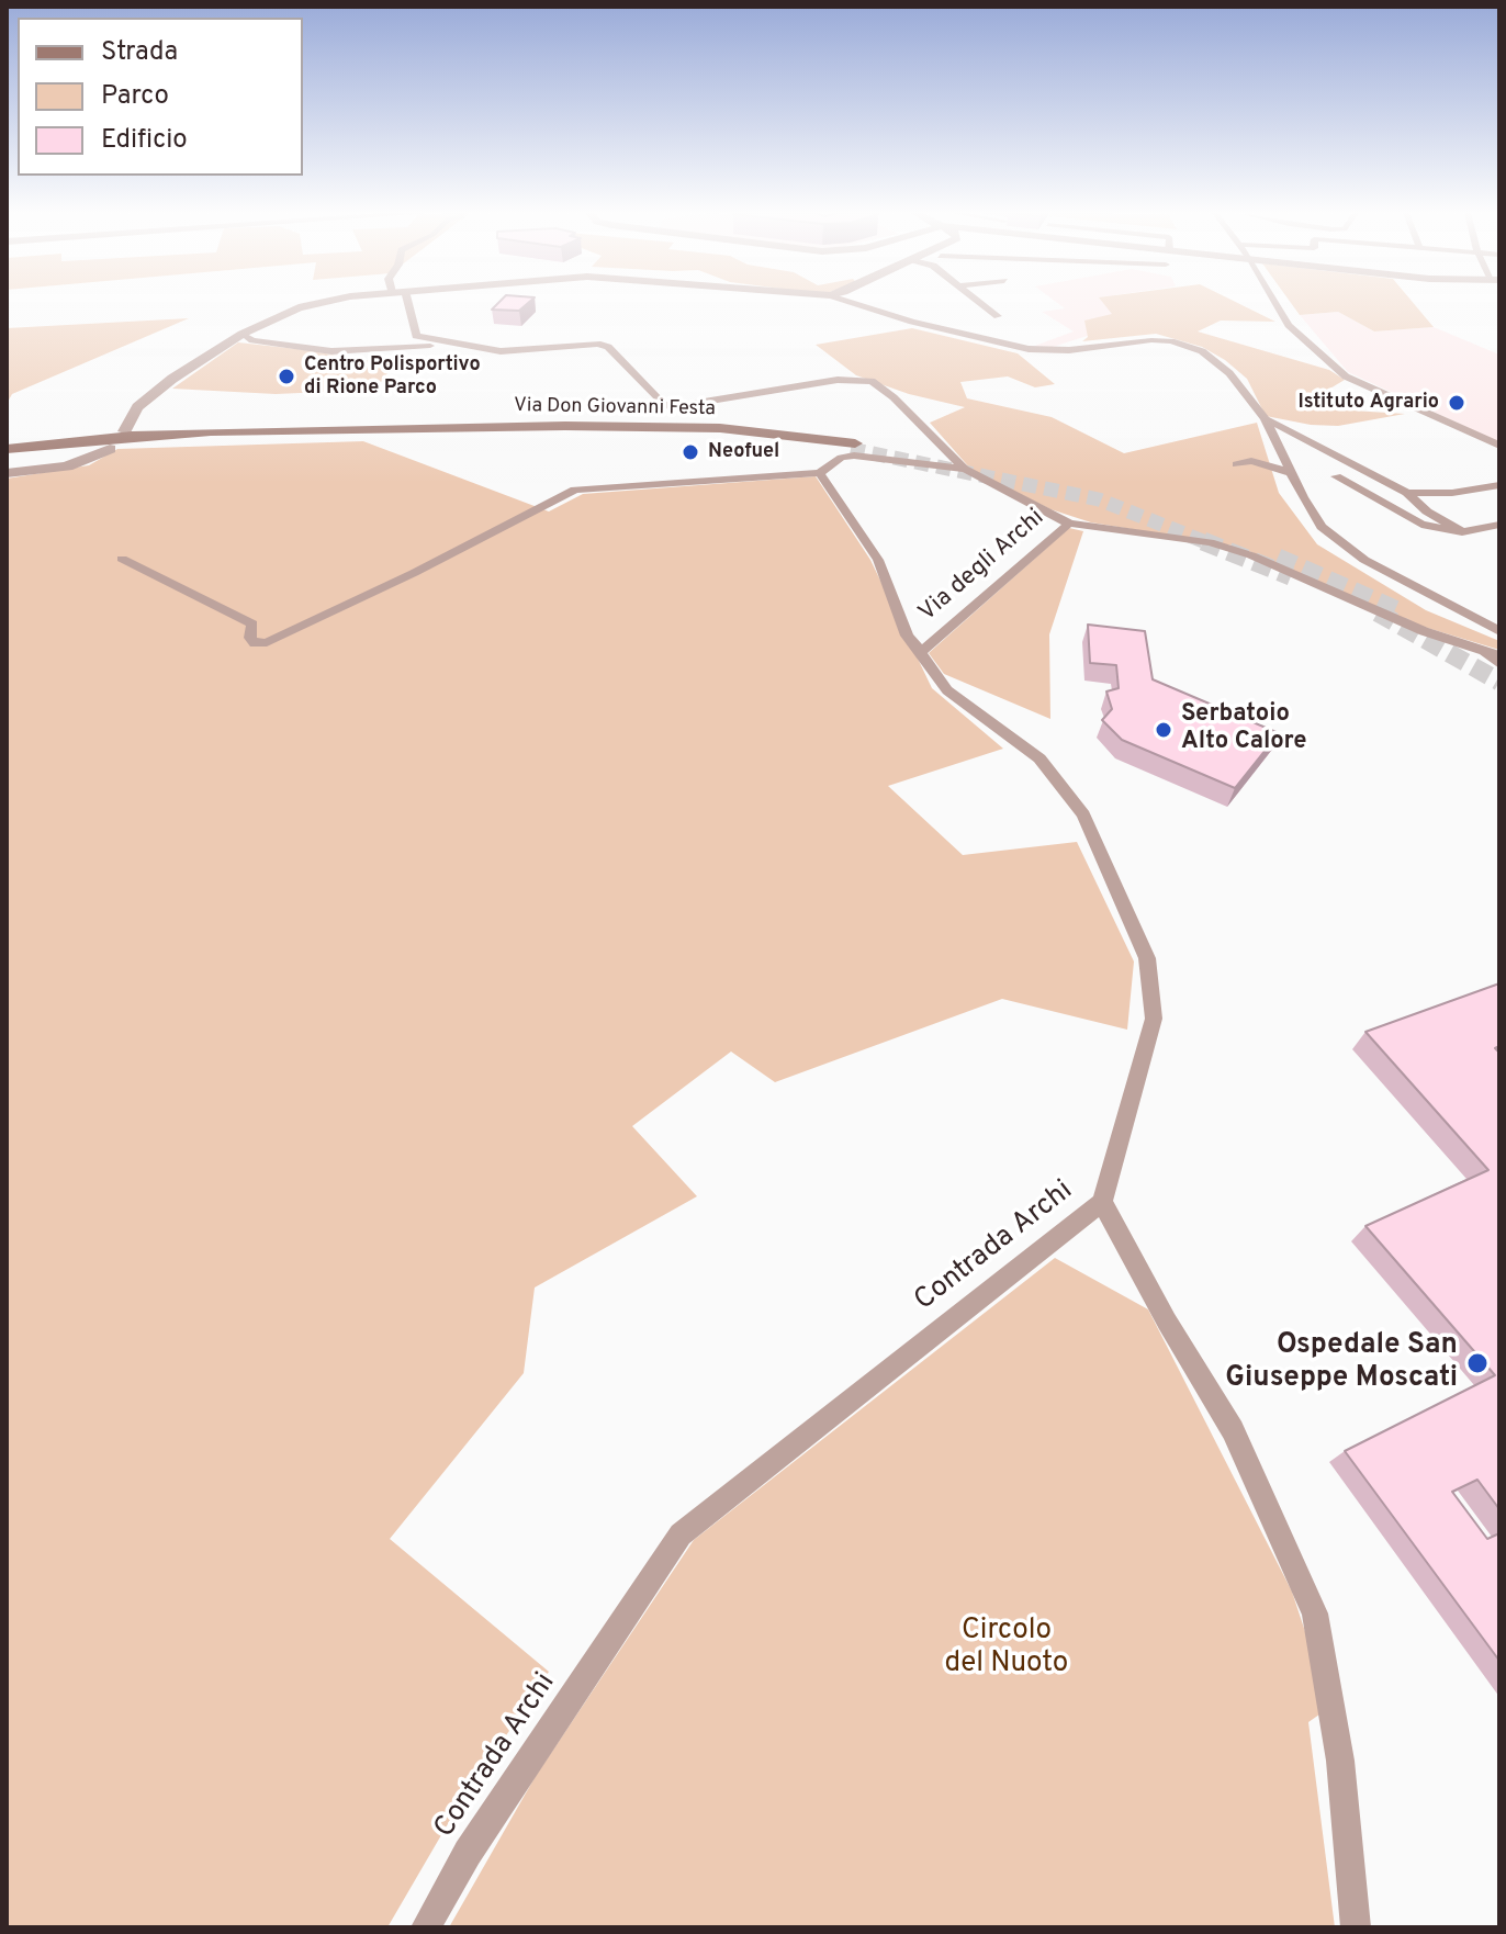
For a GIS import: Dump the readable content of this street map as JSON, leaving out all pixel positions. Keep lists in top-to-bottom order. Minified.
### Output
{"streets":{"main road":["Via Don Giovanni Festa"],"street":["Via degli Archi","Contrada Archi"]},"crossings":[["Via degli Archi","Contrada Archi"]],"parks":["Circolo del Nuoto"],"places":["Centro Polisportivo di Rione Parco","Istituto Agrario","Neofuel","Serbatoio Alto Calore","Ospedale San Giuseppe Moscati"],"legend":["Strada","Parco","Edificio"]}
